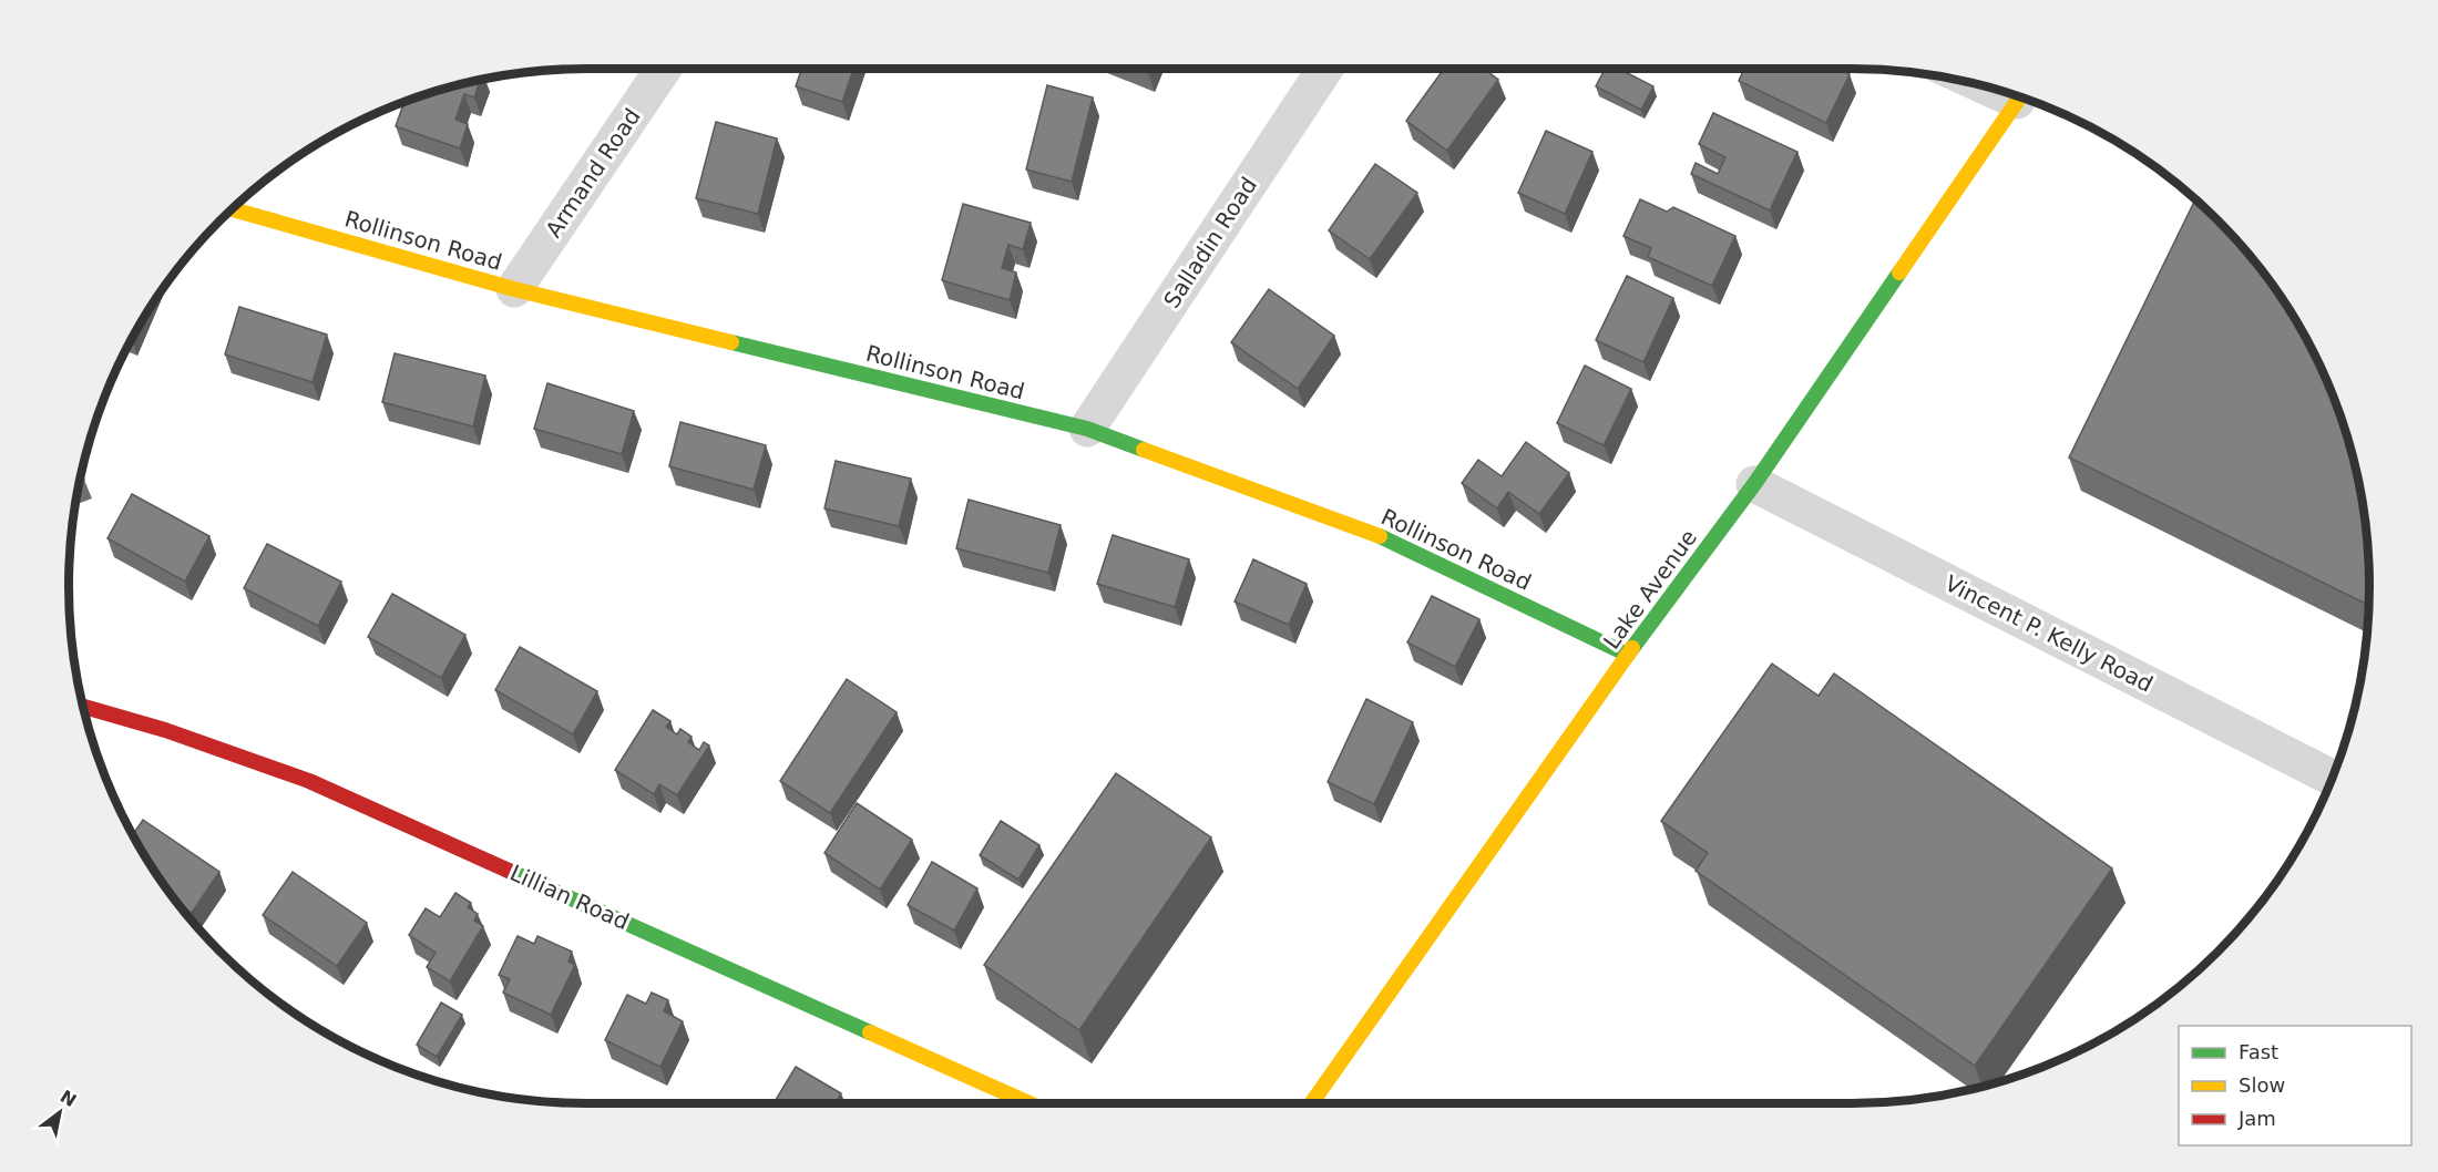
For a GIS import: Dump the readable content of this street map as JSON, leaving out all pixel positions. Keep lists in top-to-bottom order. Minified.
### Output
{"streets":{"street":["Armand Road","Rollinson Road","Salladin Road","Lake Avenue","Vincent P. Kelly Road","Lillian Road"]},"crossings":[["Armand Road","Rollinson Road"],["Rollinson Road","Salladin Road"],["Rollinson Road","Lake Avenue"],["Lake Avenue","Vincent P. Kelly Road"]],"legend":["Fast","Slow","Jam"],"north":"top right"}
